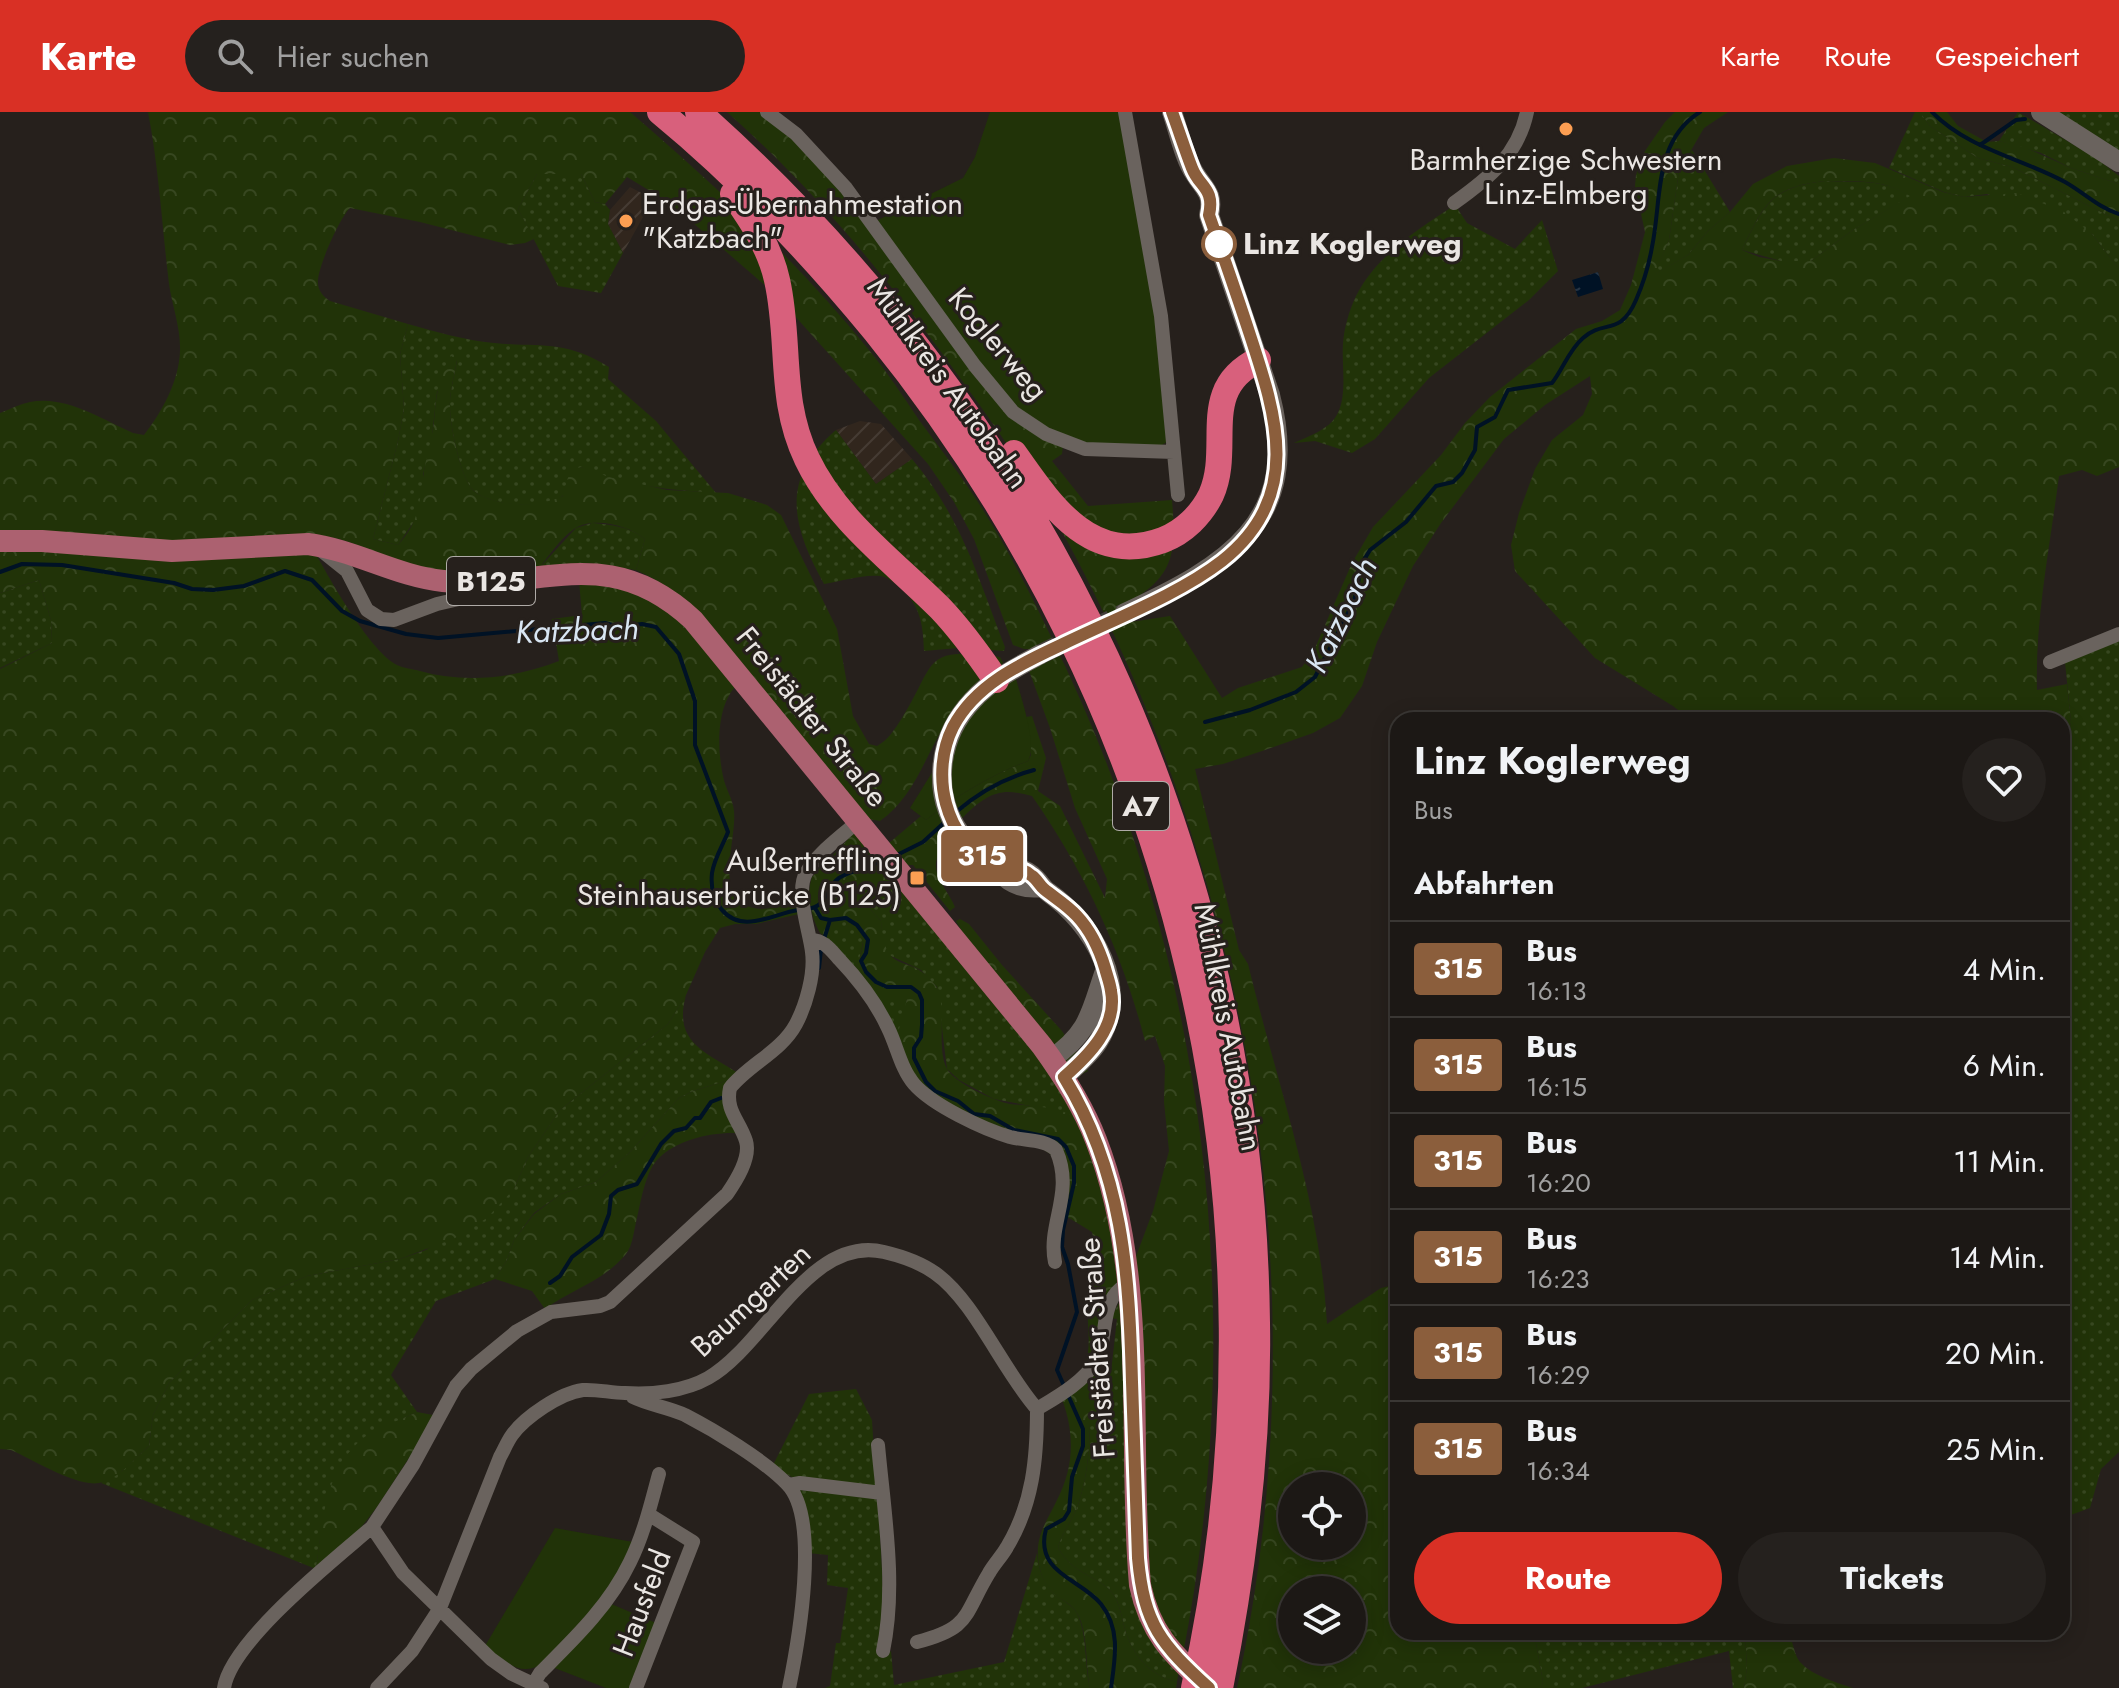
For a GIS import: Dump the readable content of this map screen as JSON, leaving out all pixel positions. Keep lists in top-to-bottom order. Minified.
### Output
{"streets":{"highway":["Mühlkreis Autobahn","A7"],"main road":["B125","Freistädter Straße"],"street":["Koglerweg","Baumgarten","Hausfeld"]},"crossings":[["Mühlkreis Autobahn","A7"]],"water":["Katzbach"],"places":{"other":["Barmherzige Schwestern Linz-Elmberg","Erdgas-Übernahmestation \"Katzbach\"","Linz Koglerweg"],"transit":["Außertreffling Steinhauserbrücke (B125)"]},"lines":["bus line 315"],"page":{"header":"Karte","search":"Hier suchen","nav":["Karte","Route","Gespeichert"],"on_map":"315","heading":[["Linz Koglerweg","Bus"],"Abfahrten"],"list":[{"mark":"315","name":"Bus","note":"16:13","value":"4 Min."},{"mark":"315","name":"Bus","note":"16:15","value":"6 Min."},{"mark":"315","name":"Bus","note":"16:20","value":"11 Min."},{"mark":"315","name":"Bus","note":"16:23","value":"14 Min."},{"mark":"315","name":"Bus","note":"16:29","value":"20 Min."},{"mark":"315","name":"Bus","note":"16:34","value":"25 Min."}],"buttons":["Route","Tickets"]}}
